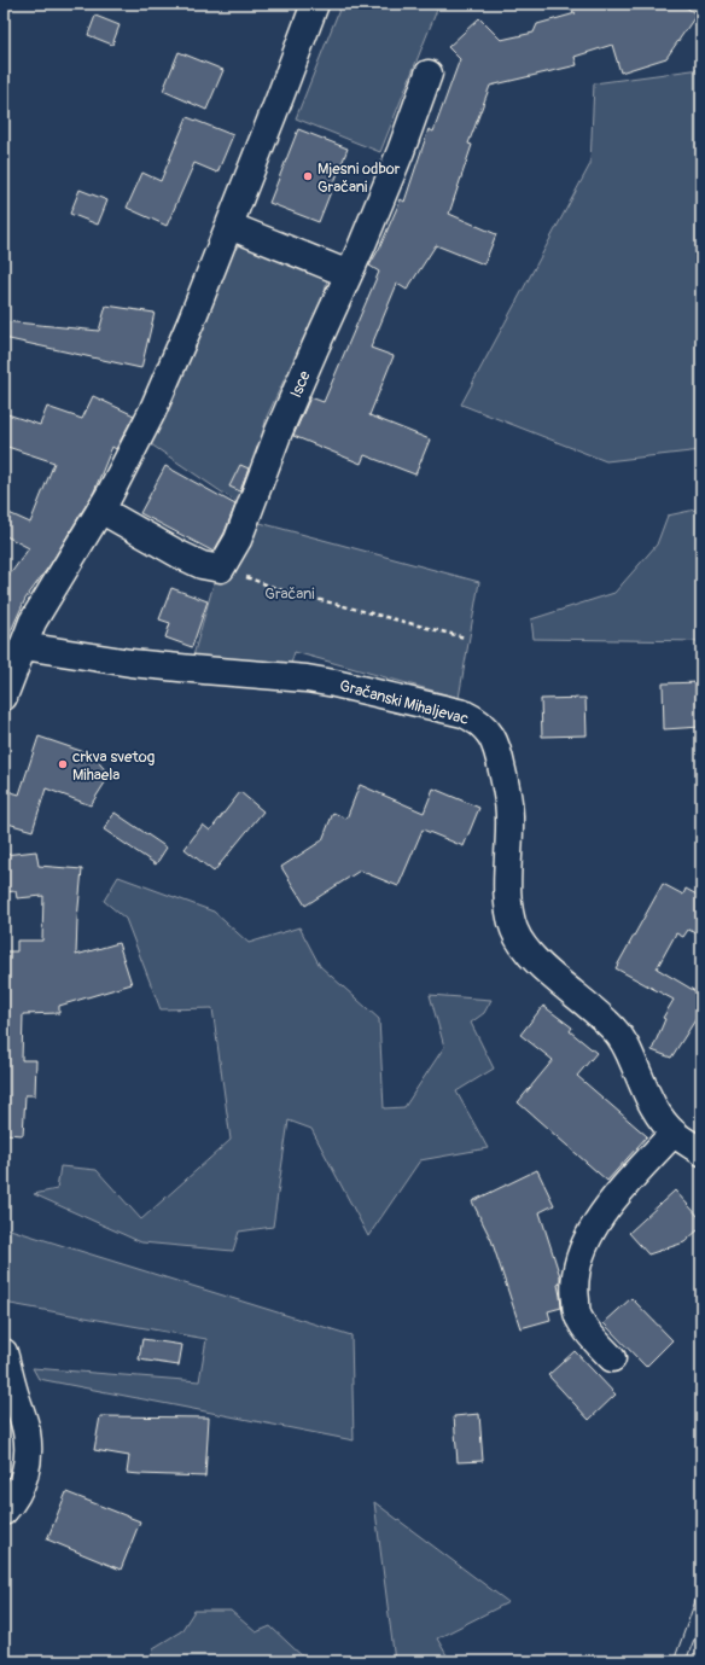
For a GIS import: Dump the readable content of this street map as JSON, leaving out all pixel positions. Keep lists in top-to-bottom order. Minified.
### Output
{"streets":{"street":["Isce","Gračanski Mihaljevac"]},"parks":["Gračani"],"places":["Mjesni odbor Gračani","crkva svetog Mihaela"]}
